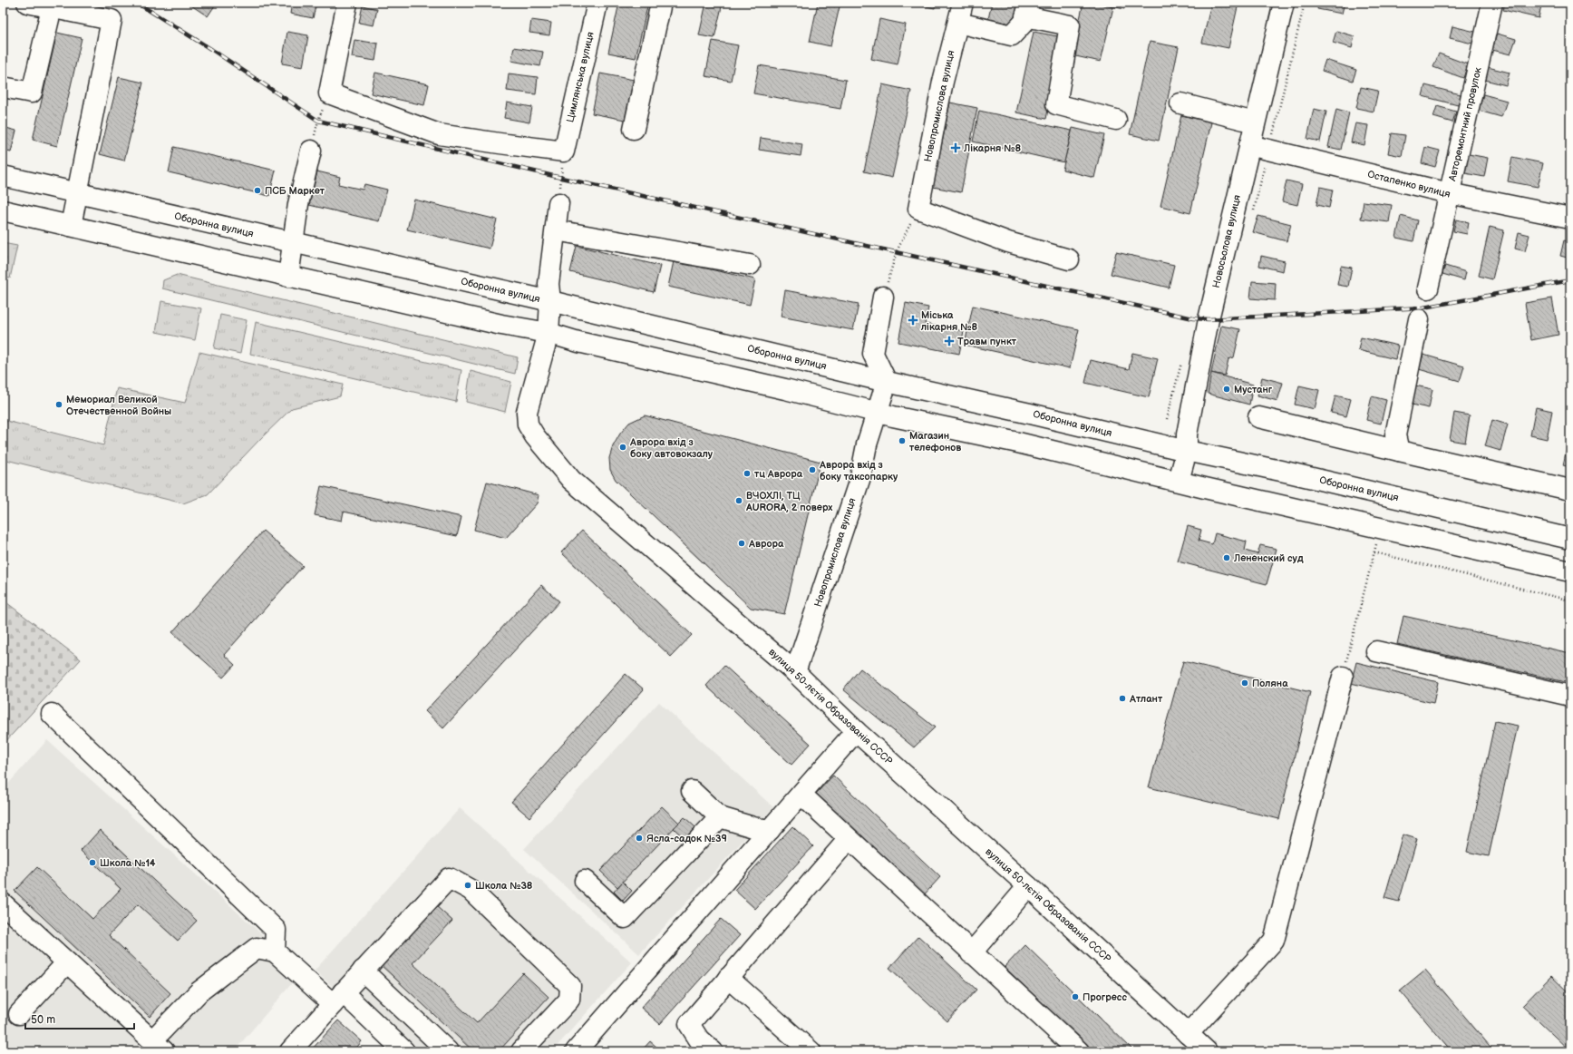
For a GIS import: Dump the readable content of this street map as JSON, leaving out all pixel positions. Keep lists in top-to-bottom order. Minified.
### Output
{"streets":{"street":["Цимлянська вулиця","Новопромислова вулиця","Авторемонтний провулок","Остапенко вулиця","Оборонна вулиця","Новосьолова вулиця","вулиця 50-лєтія Образованія СССР"]},"crossings":[["Новопромислова вулиця","Оборонна вулиця"],["Новопромислова вулиця","вулиця 50-лєтія Образованія СССР"],["Авторемонтний провулок","Остапенко вулиця"],["Остапенко вулиця","Новосьолова вулиця"],["Оборонна вулиця","Новосьолова вулиця"],["Оборонна вулиця","вулиця 50-лєтія Образованія СССР"]],"places":{"health":["Лікарня №8","Міська лікарня №8","Травм пункт"],"other":["ПСБ Маркет","Мустанг","Мемориал Великой Отечественной Войны","Магазин телефонов","Аврора вхід з боку автовокзалу","Аврора вхід з боку таксопарку","тц Аврора","ВЧОХЛІ, ТЦ AURORA, 2 поверх","Аврора","Лененский суд","Поляна","Атлант","Ясла-садок №39","Школа №14","Школа №38","Прогресс"]},"scale_bar":"50 m"}
